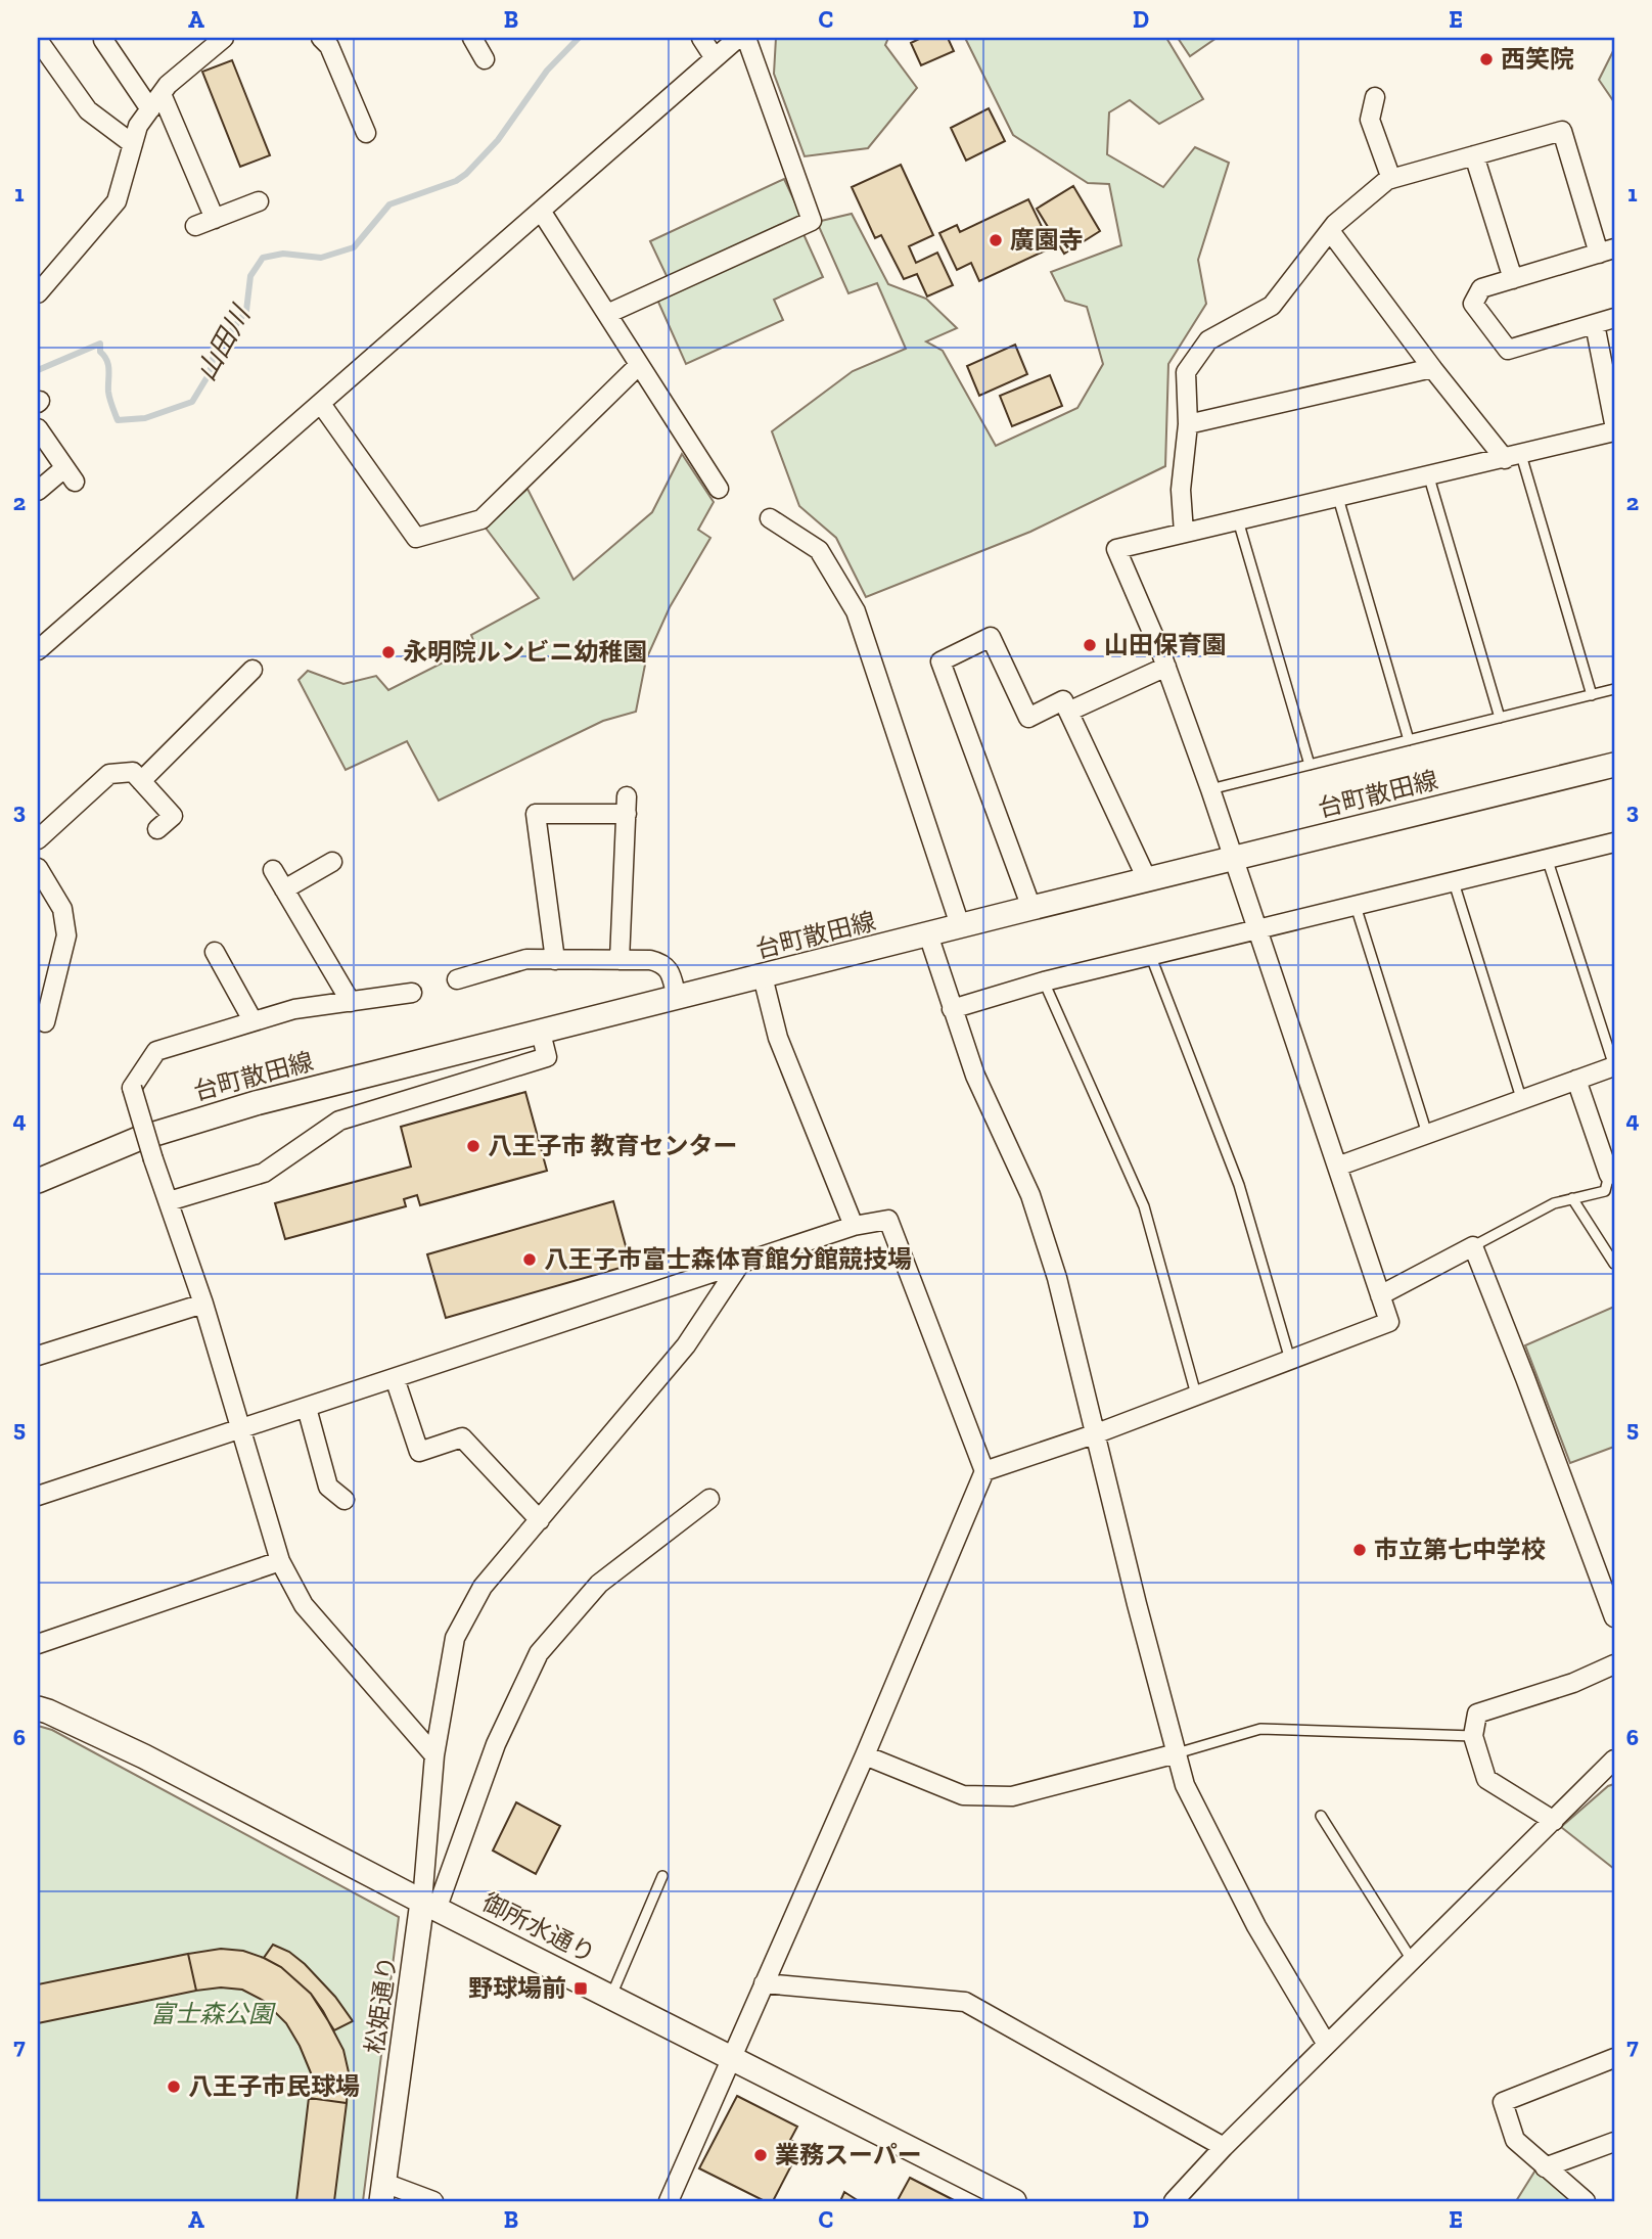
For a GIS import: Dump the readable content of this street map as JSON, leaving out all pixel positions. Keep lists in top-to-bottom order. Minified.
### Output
{"streets":{"street":["台町散田線","御所水通り","松姫通り"]},"crossings":[["御所水通り","松姫通り"]],"water":["山田川"],"parks":["富士森公園"],"places":{"other":["西笑院","廣園寺","山田保育園","永明院ルンビニ幼稚園","八王子市 教育センター","八王子市富士森体育館分館競技場","市立第七中学校","八王子市民球場","業務スーパー"],"transit":["野球場前"]},"grid":{"columns":["A","B","C","D","E"],"rows":["1","2","3","4","5","6","7"]}}
